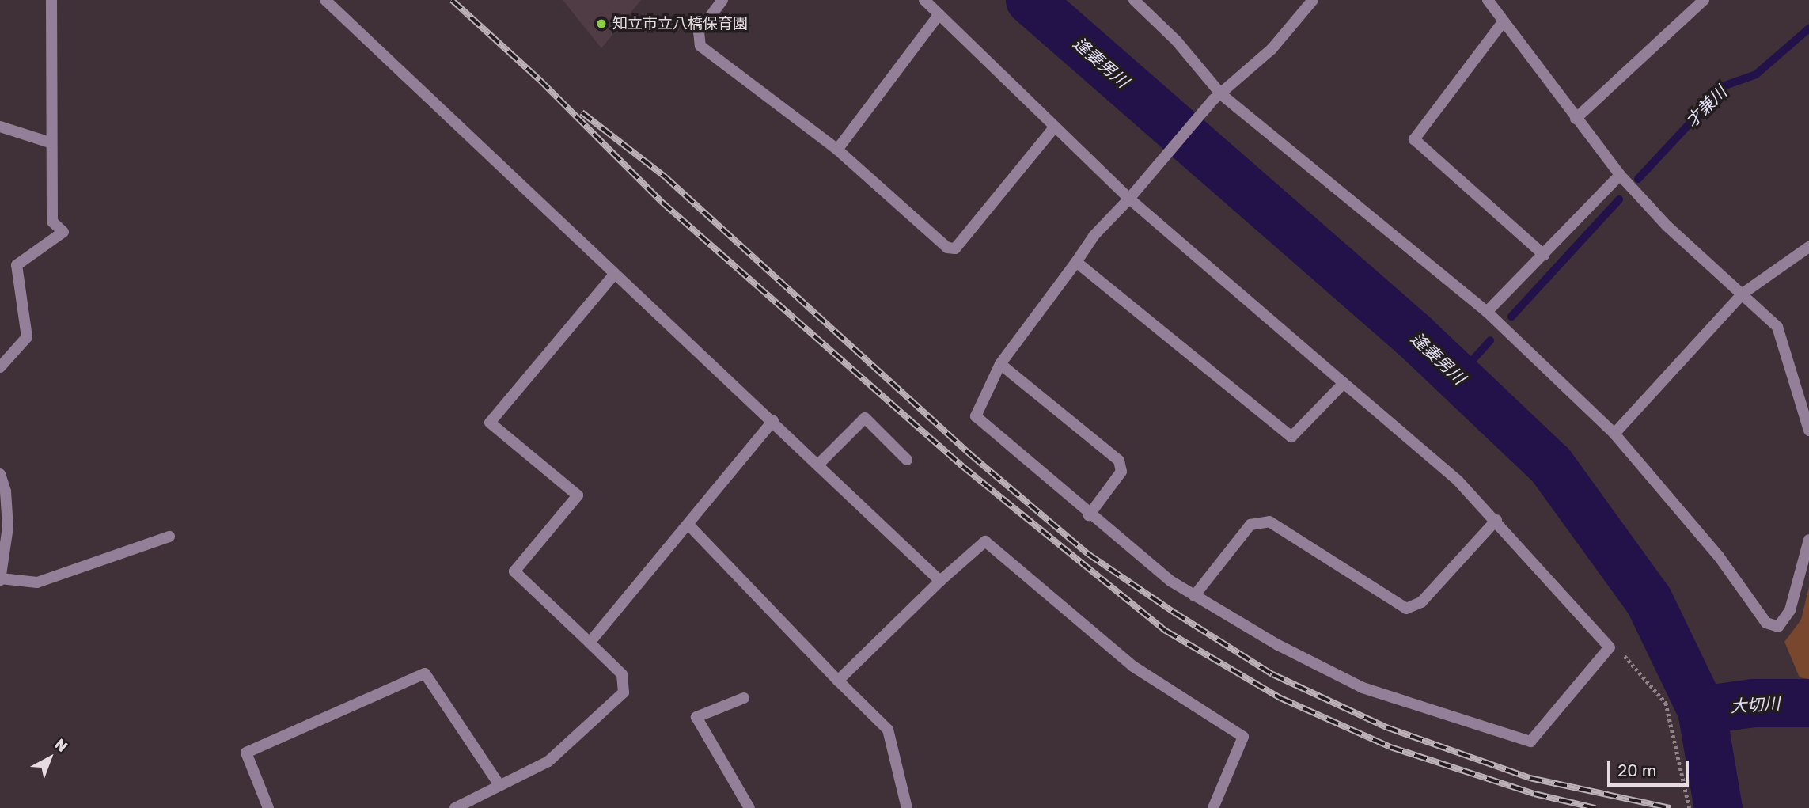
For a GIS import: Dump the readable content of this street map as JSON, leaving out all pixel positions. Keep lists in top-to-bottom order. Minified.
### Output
{"water":["逢妻男川","才兼川","大切川"],"places":["知立市立八橋保育園"],"scale_bar":"20 m","north":"top right"}
